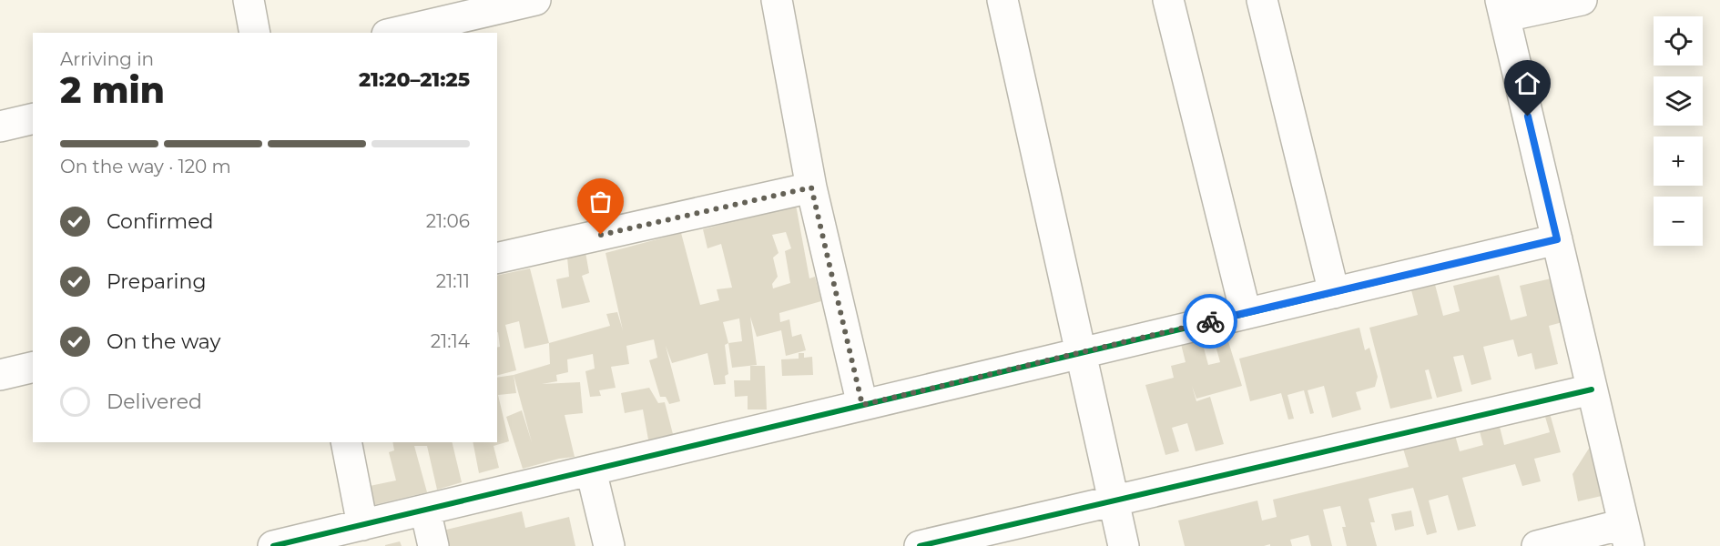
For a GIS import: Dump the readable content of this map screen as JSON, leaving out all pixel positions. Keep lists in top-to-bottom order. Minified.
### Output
{"page":{"map_buttons":["+","−"],"heading":["2 min","Arriving in","21:20–21:25"],"bar":"On the way · 120 m","list":[["Confirmed","21:06"],["Preparing","21:11"],["On the way","21:14"],"Delivered"]}}
